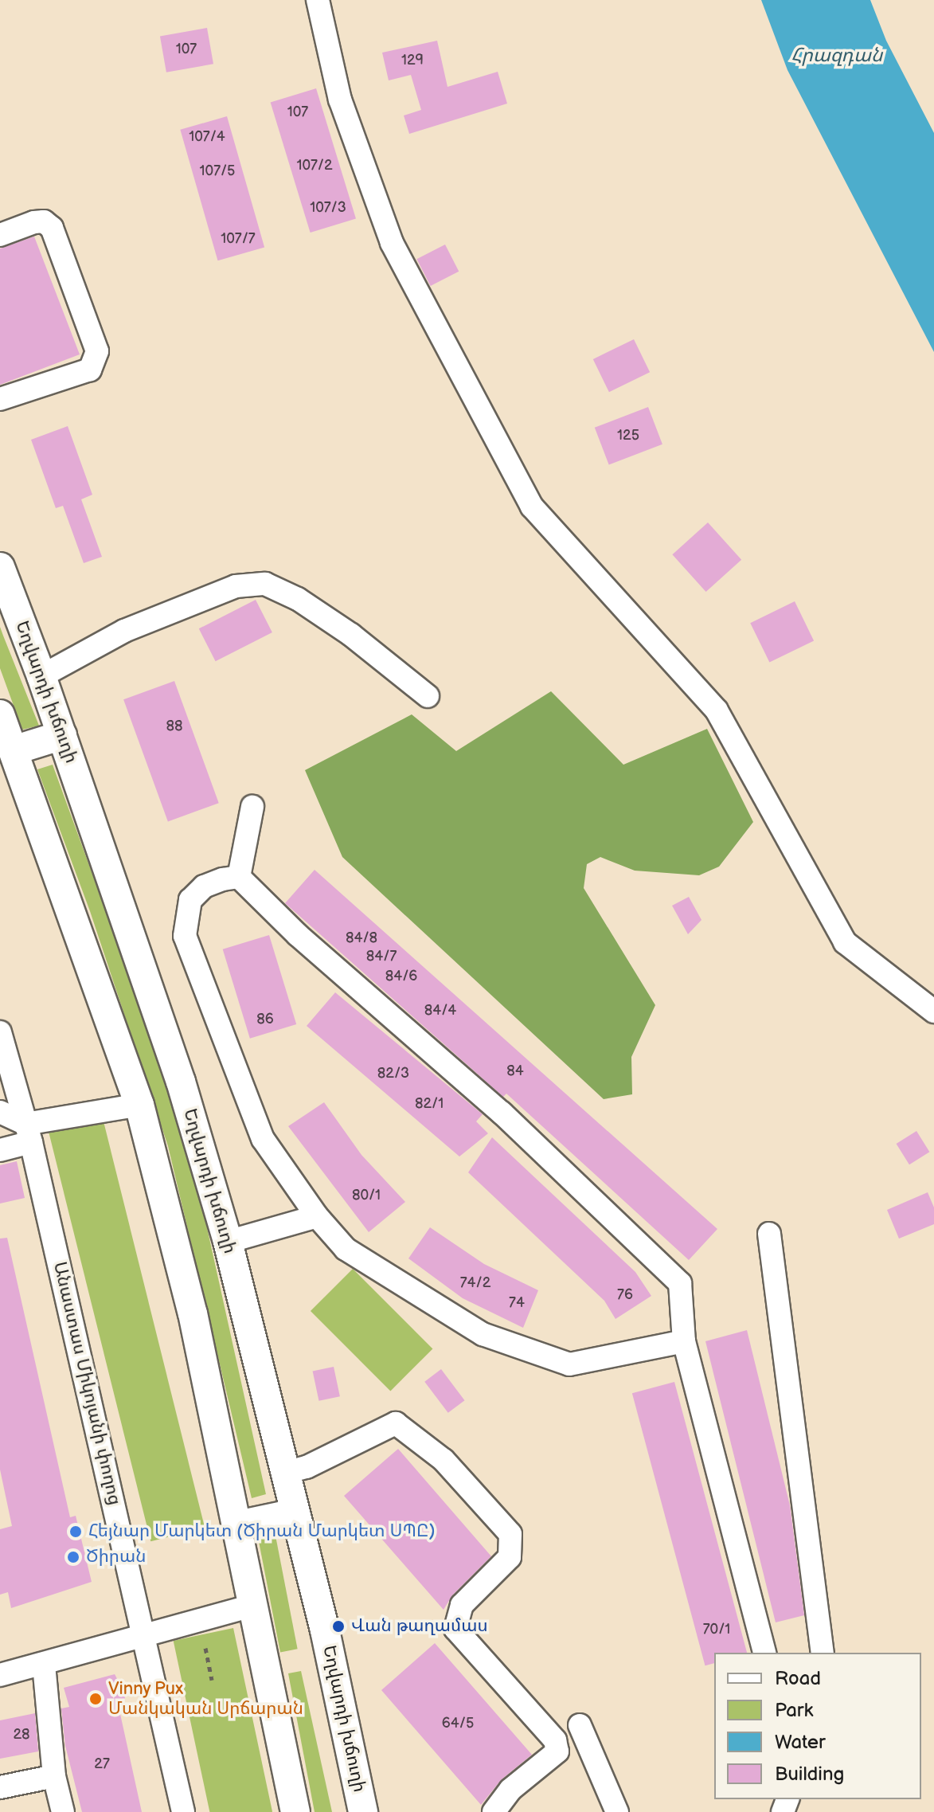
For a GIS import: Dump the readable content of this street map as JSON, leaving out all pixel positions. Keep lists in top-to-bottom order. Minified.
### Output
{"streets":{"main road":["Եղվարդի խճուղի"],"street":["Անաստաս Միկոյանի փողոց"]},"water":["Հրազդան"],"places":["Հեյնար Մարկետ (Ծիրան Մարկետ ՍՊԸ)","Ծիրան","Վան թաղամաս","Vinny Pux Մանկական Սրճարան"],"house_numbers":["107","129","107","107/4","107/2","107/5","107/3","107/7","125","88","84/8","84/7","84/6","84/4","86","84","82/3","82/1","80/1","74/2","76","74","70/1","64/5","28","27"],"legend":["Road","Park","Water","Building"]}
